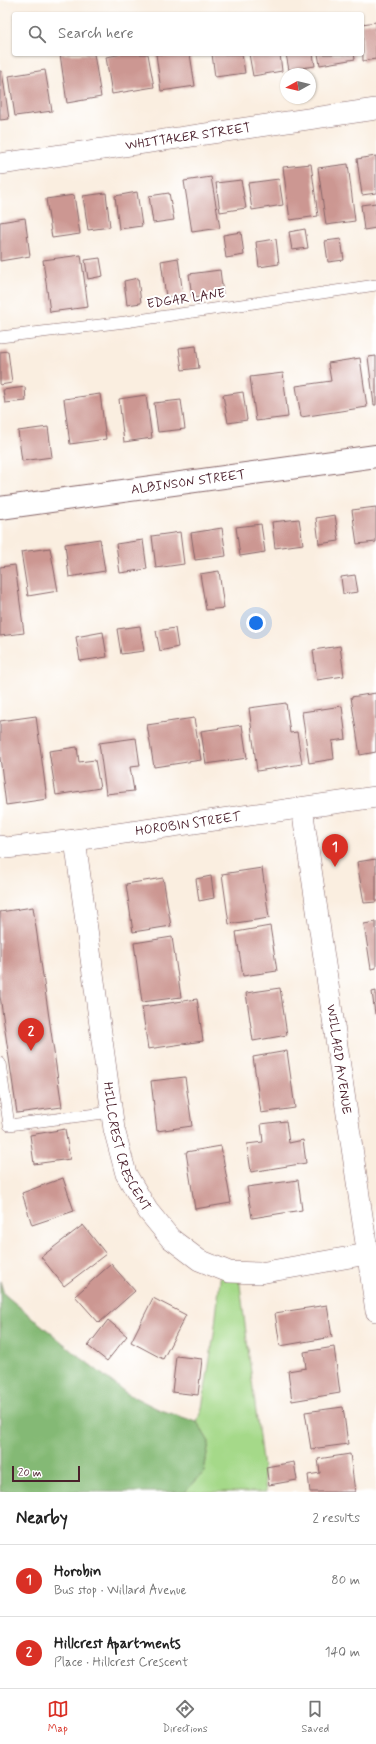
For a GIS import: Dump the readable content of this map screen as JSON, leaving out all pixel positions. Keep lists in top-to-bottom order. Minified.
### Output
{"streets":{"street":["WHITTAKER STREET","ALBINSON STREET","HOROBIN STREET","WILLARD AVENUE","HILLCREST CRESCENT"],"lane":["EDGAR LANE"]},"crossings":[["HOROBIN STREET","WILLARD AVENUE"],["HOROBIN STREET","HILLCREST CRESCENT"],["WILLARD AVENUE","HILLCREST CRESCENT"]],"scale_bar":"20 m","north":"left","page":{"search":"Search here","pins":["1","2"],"scale":"20 m","heading":["Nearby","2 results"],"list":[{"mark":"1","name":"Horobin","note":"Bus stop · Willard Avenue","value":"80 m"},{"mark":"2","name":"Hillcrest Apartments","note":"Place · Hillcrest Crescent","value":"140 m"}],"nav":["Map","Directions","Saved"]}}
